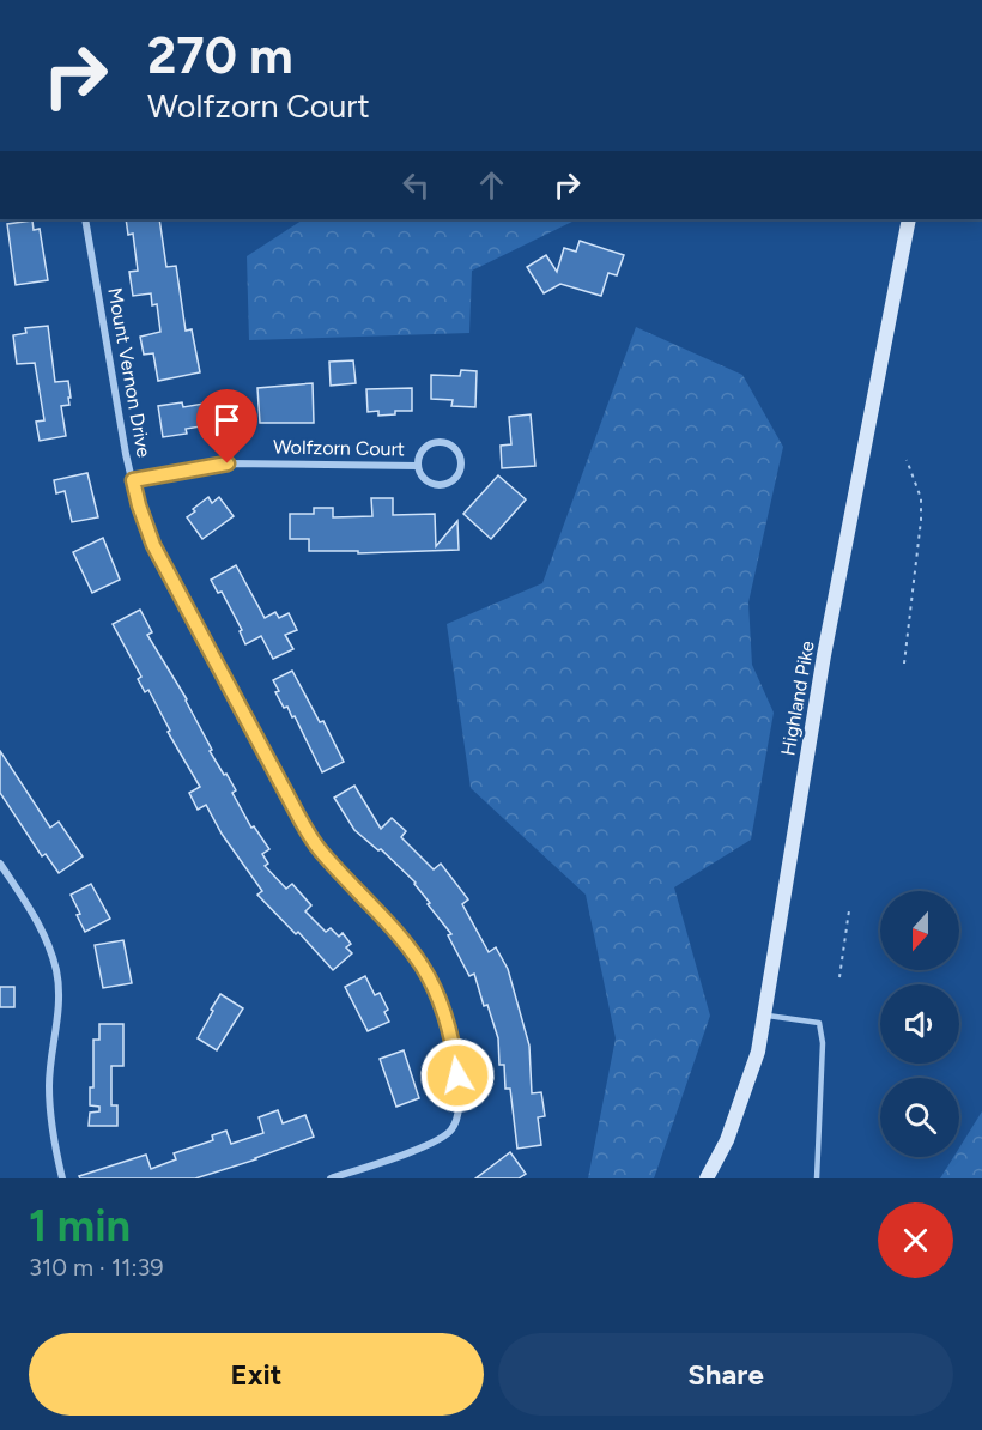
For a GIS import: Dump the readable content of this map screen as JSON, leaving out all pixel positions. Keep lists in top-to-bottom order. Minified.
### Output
{"streets":{"main road":["Highland Pike"],"street":["Mount Vernon Drive","Wolfzorn Court"]},"crossings":[["Mount Vernon Drive","Wolfzorn Court"]],"north":"bottom","page":{"turn":["270 m","Wolfzorn Court"],"heading":["1 min","310 m · 11:39"],"buttons":["Exit","Share"]}}
